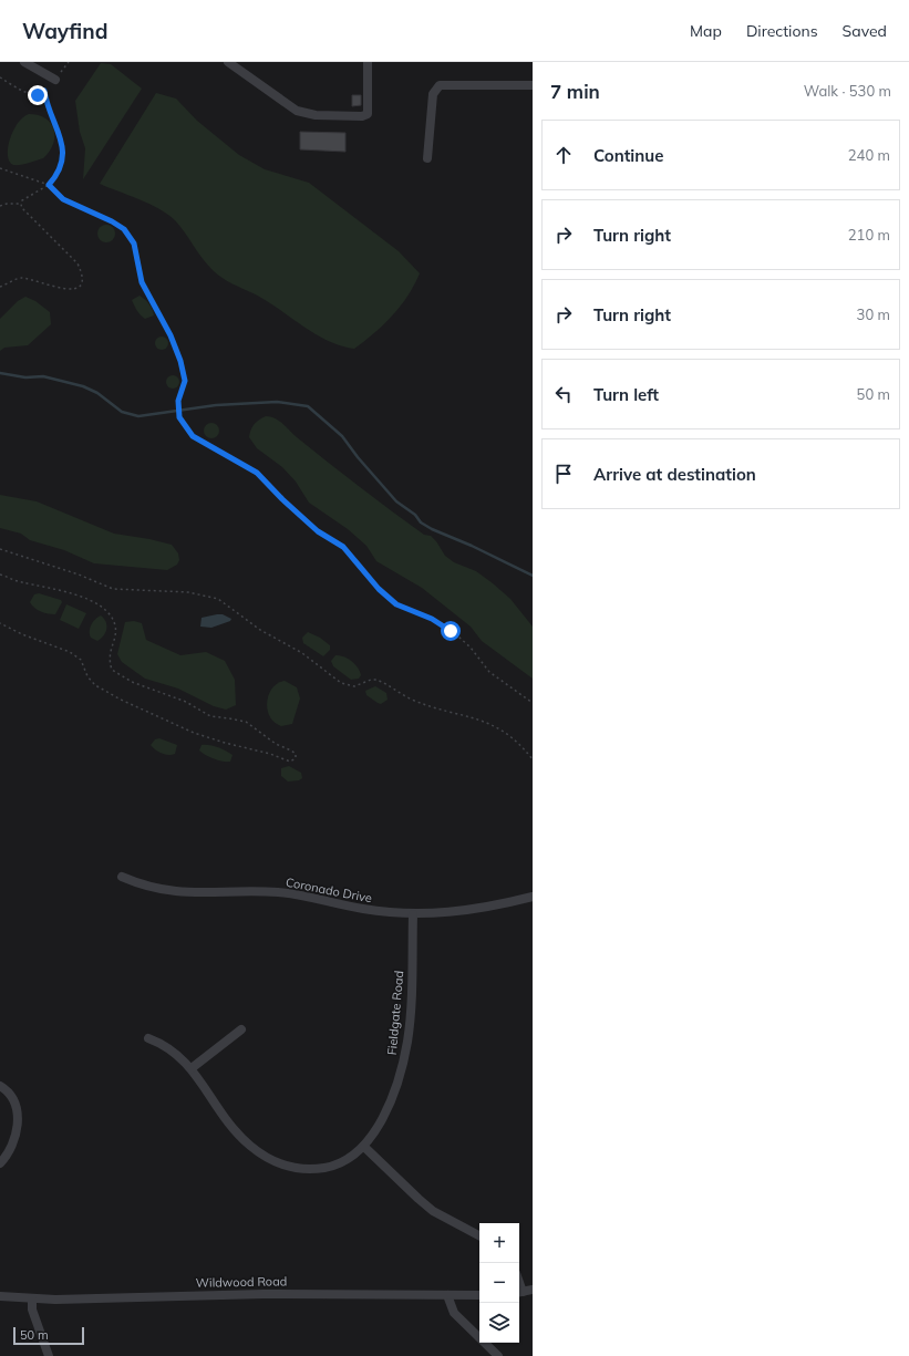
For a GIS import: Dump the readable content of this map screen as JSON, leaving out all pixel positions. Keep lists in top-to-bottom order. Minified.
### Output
{"streets":{"street":["Coronado Drive","Fieldgate Road","Wildwood Road"]},"crossings":[["Coronado Drive","Fieldgate Road"]],"scale_bar":"50 m","page":{"header":"Wayfind","nav":["Map","Directions","Saved"],"heading":["7 min","Walk · 530 m"],"list":[["Continue","240 m"],["Turn right","210 m"],["Turn right","30 m"],["Turn left","50 m"],"Arrive at destination"],"map_buttons":["+","−"],"scale":"50 m"}}
